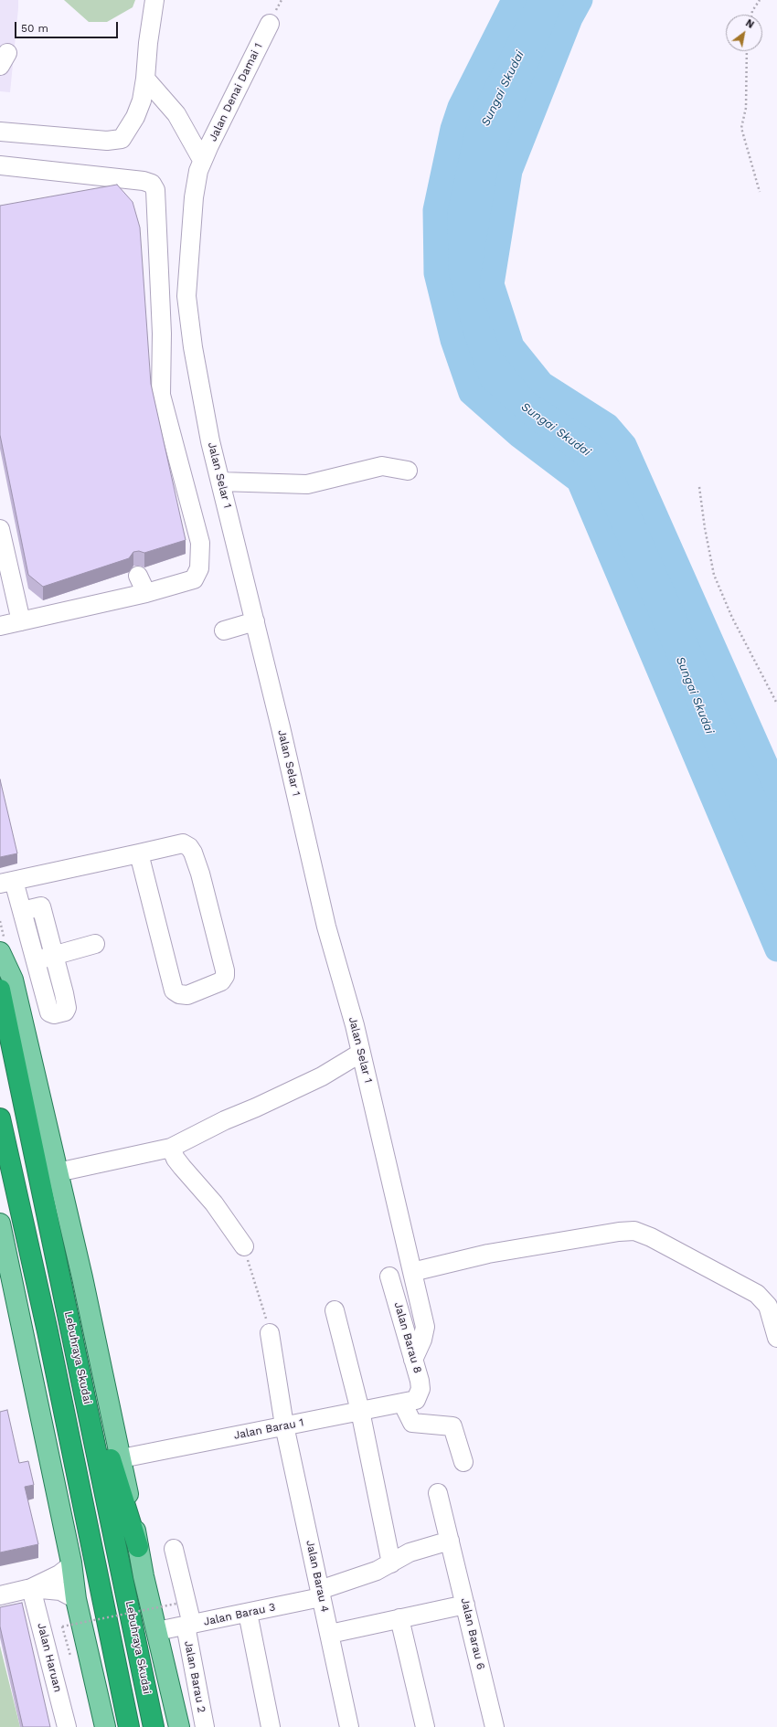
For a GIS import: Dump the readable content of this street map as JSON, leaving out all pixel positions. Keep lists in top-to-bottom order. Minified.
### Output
{"streets":{"highway":["Lebuhraya Skudai"],"street":["Jalan Denai Damai 1","Jalan Selar 1","Jalan Barau 8","Jalan Barau 1","Jalan Barau 4","Jalan Barau 3","Jalan Barau 6","Jalan Haruan","Jalan Barau 2"]},"crossings":[["Jalan Denai Damai 1","Jalan Selar 1"],["Jalan Selar 1","Jalan Barau 8"],["Jalan Barau 8","Jalan Barau 1"],["Jalan Barau 1","Jalan Barau 4"],["Jalan Barau 4","Jalan Barau 3"],["Jalan Barau 3","Jalan Barau 6"],["Jalan Barau 3","Jalan Barau 2"]],"water":["Sungai Skudai"],"scale_bar":"50 m","north":"top right"}
